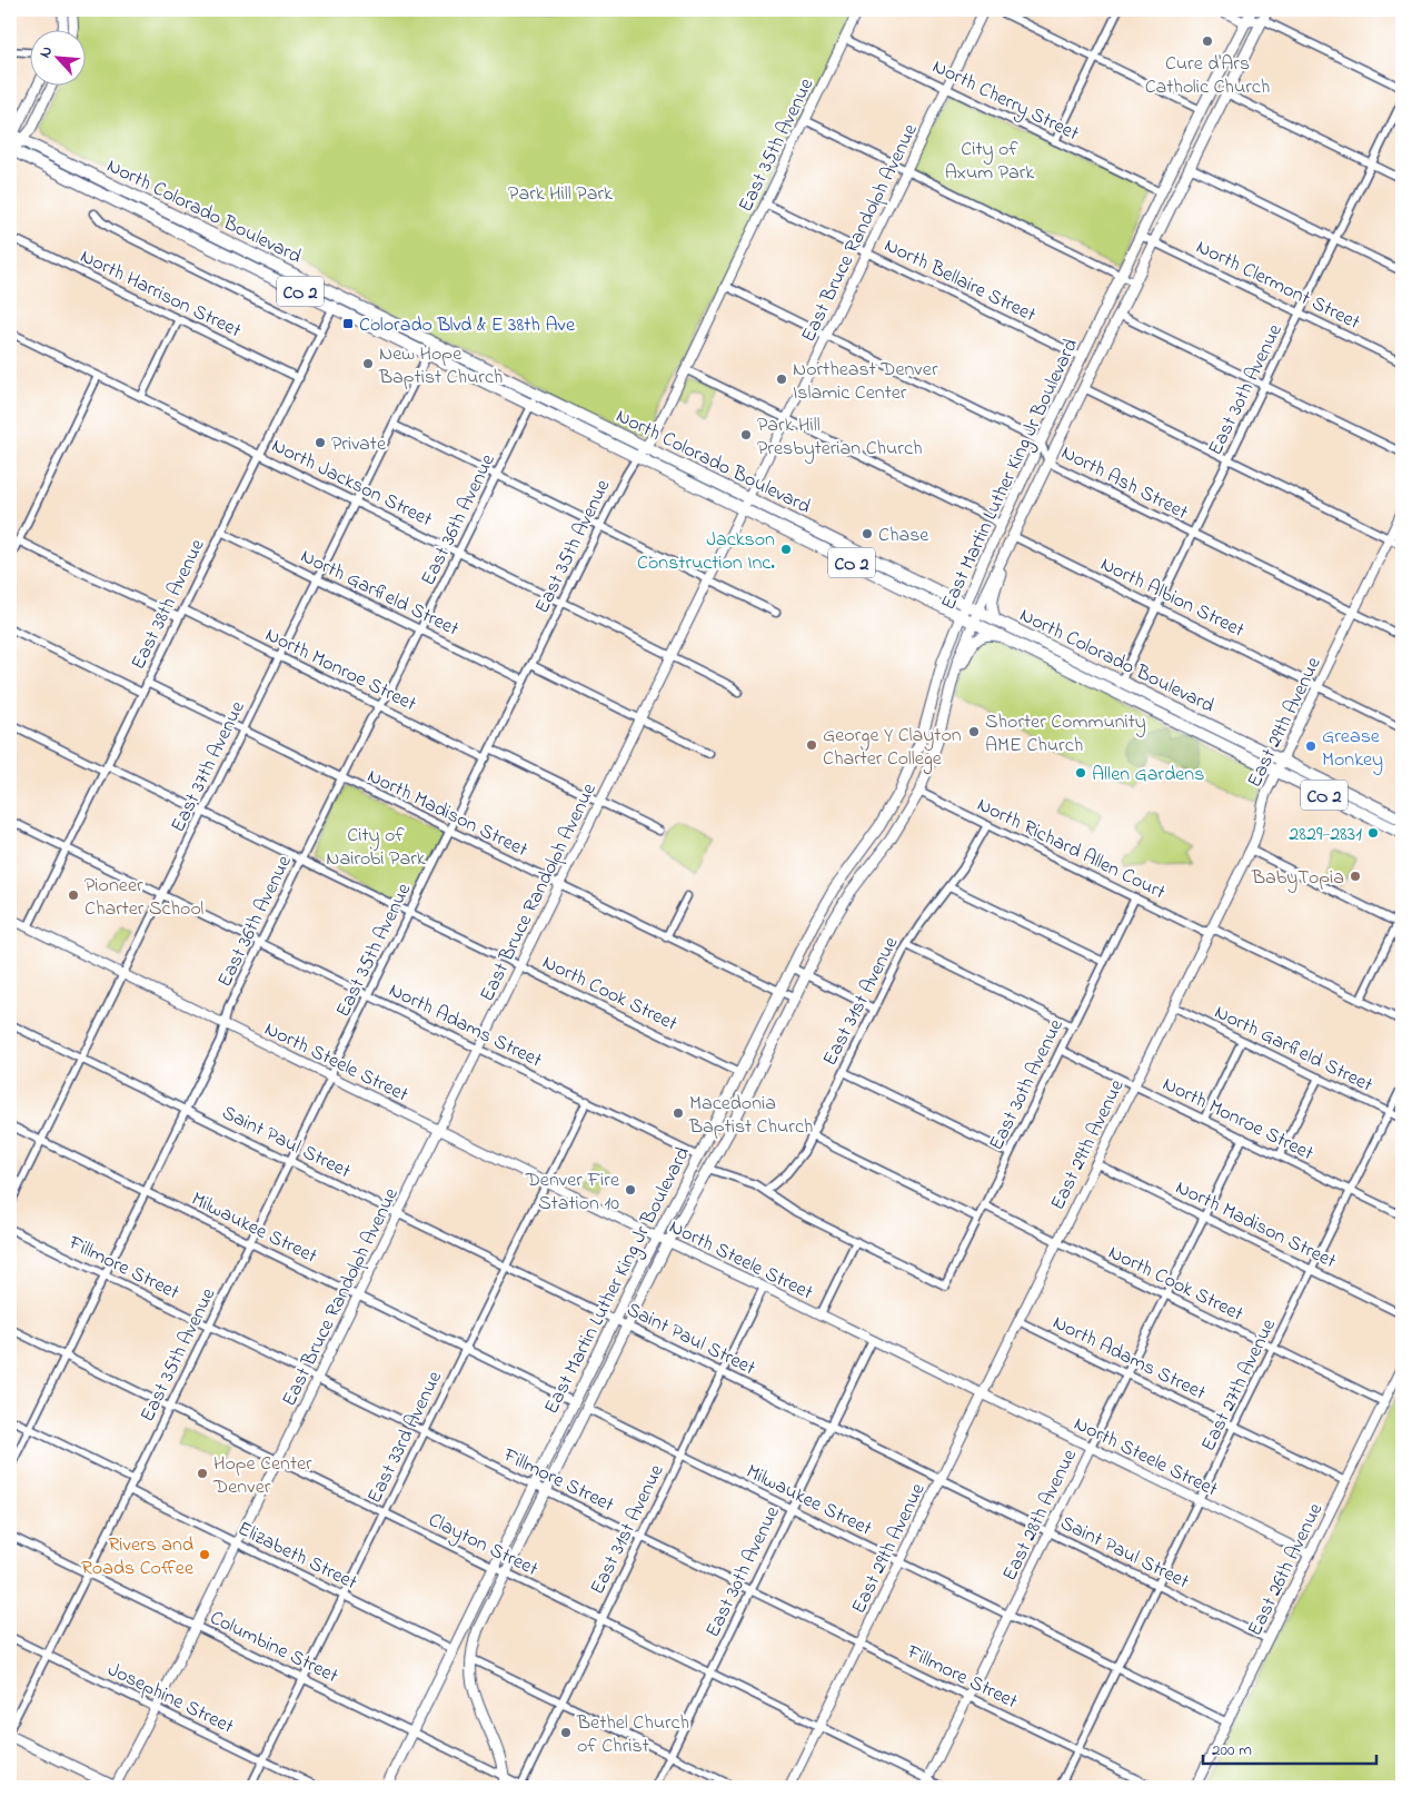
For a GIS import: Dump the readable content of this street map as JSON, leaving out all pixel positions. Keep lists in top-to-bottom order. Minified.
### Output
{"streets":{"main road":["North Colorado Boulevard","CO 2","East Martin Luther King Jr Boulevard"],"street":["North Cherry Street","East 35th Avenue","East Bruce Randolph Avenue","North Bellaire Street","North Clermont Street","North Harrison Street","East 30th Avenue","North Jackson Street","North Ash Street","East 36th Avenue","North Garfield Street","North Albion Street","East 38th Avenue","North Monroe Street","East 29th Avenue","East 37th Avenue","North Madison Street","North Richard Allen Court","North Cook Street","East 31st Avenue","North Adams Street","North Steele Street","Saint Paul Street","Milwaukee Street","Fillmore Street","East 27th Avenue","East 33rd Avenue","East 28th Avenue","Clayton Street","Elizabeth Street","East 26th Avenue","Columbine Street","Josephine Street"]},"crossings":[["North Cherry Street","East 35th Avenue"],["North Cherry Street","East Bruce Randolph Avenue"],["North Cherry Street","East Martin Luther King Jr Boulevard"],["East 35th Avenue","North Colorado Boulevard"],["East 35th Avenue","North Bellaire Street"],["East 35th Avenue","North Jackson Street"],["East 35th Avenue","North Ash Street"],["East 35th Avenue","North Garfield Street"],["East 35th Avenue","North Monroe Street"],["East 35th Avenue","North Madison Street"],["East 35th Avenue","North Cook Street"],["East 35th Avenue","North Adams Street"],["East 35th Avenue","North Steele Street"],["East 35th Avenue","Saint Paul Street"],["East 35th Avenue","Milwaukee Street"],["East 35th Avenue","Fillmore Street"],["East 35th Avenue","Clayton Street"],["East 35th Avenue","Elizabeth Street"],["East 35th Avenue","Columbine Street"],["East 35th Avenue","Josephine Street"],["North Colorado Boulevard","East Bruce Randolph Avenue"],["North Colorado Boulevard","East 30th Avenue"],["North Colorado Boulevard","East Martin Luther King Jr Boulevard"],["North Colorado Boulevard","East 36th Avenue"],["North Colorado Boulevard","East 38th Avenue"],["North Colorado Boulevard","East 29th Avenue"],["North Colorado Boulevard","East 37th Avenue"],["East Bruce Randolph Avenue","North Bellaire Street"],["East Bruce Randolph Avenue","North Jackson Street"],["East Bruce Randolph Avenue","North Ash Street"],["East Bruce Randolph Avenue","North Madison Street"],["East Bruce Randolph Avenue","North Cook Street"],["East Bruce Randolph Avenue","North Adams Street"],["East Bruce Randolph Avenue","North Steele Street"],["East Bruce Randolph Avenue","Saint Paul Street"],["East Bruce Randolph Avenue","Milwaukee Street"],["East Bruce Randolph Avenue","Fillmore Street"],["East Bruce Randolph Avenue","Clayton Street"],["East Bruce Randolph Avenue","Elizabeth Street"],["East Bruce Randolph Avenue","Columbine Street"],["East Bruce Randolph Avenue","Josephine Street"],["North Bellaire Street","East Martin Luther King Jr Boulevard"],["North Clermont Street","East 30th Avenue"],["North Clermont Street","East Martin Luther King Jr Boulevard"],["North Harrison Street","East 38th Avenue"],["East 30th Avenue","North Ash Street"],["East 30th Avenue","North Albion Street"],["East 30th Avenue","North Monroe Street"],["East 30th Avenue","North Richard Allen Court"],["East 30th Avenue","North Cook Street"],["East 30th Avenue","North Steele Street"],["East 30th Avenue","Saint Paul Street"],["East 30th Avenue","Milwaukee Street"],["East 30th Avenue","Fillmore Street"],["East 30th Avenue","Clayton Street"],["East Martin Luther King Jr Boulevard","North Ash Street"],["East Martin Luther King Jr Boulevard","North Albion Street"],["East Martin Luther King Jr Boulevard","North Madison Street"],["East Martin Luther King Jr Boulevard","North Richard Allen Court"],["East Martin Luther King Jr Boulevard","North Cook Street"],["East Martin Luther King Jr Boulevard","North Adams Street"],["East Martin Luther King Jr Boulevard","North Steele Street"],["East Martin Luther King Jr Boulevard","Saint Paul Street"],["East Martin Luther King Jr Boulevard","Milwaukee Street"],["East Martin Luther King Jr Boulevard","Fillmore Street"],["East Martin Luther King Jr Boulevard","Clayton Street"],["East Martin Luther King Jr Boulevard","Elizabeth Street"],["East Martin Luther King Jr Boulevard","Columbine Street"],["North Jackson Street","East 36th Avenue"],["North Jackson Street","East 38th Avenue"],["North Jackson Street","East 37th Avenue"],["North Ash Street","East 29th Avenue"],["East 36th Avenue","North Garfield Street"],["East 36th Avenue","North Monroe Street"],["East 36th Avenue","North Madison Street"],["East 36th Avenue","North Cook Street"],["East 36th Avenue","North Adams Street"],["East 36th Avenue","North Steele Street"],["East 36th Avenue","Saint Paul Street"],["East 36th Avenue","Milwaukee Street"],["East 36th Avenue","Fillmore Street"],["East 36th Avenue","Clayton Street"],["North Garfield Street","East 38th Avenue"],["North Garfield Street","East 29th Avenue"],["North Garfield Street","East 37th Avenue"],["North Garfield Street","East 27th Avenue"],["North Albion Street","East 29th Avenue"],["East 38th Avenue","North Monroe Street"],["East 38th Avenue","North Madison Street"],["East 38th Avenue","North Cook Street"],["East 38th Avenue","North Adams Street"],["East 38th Avenue","North Steele Street"],["North Monroe Street","East 29th Avenue"],["North Monroe Street","East 37th Avenue"],["North Monroe Street","East 27th Avenue"],["North Monroe Street","East 28th Avenue"],["East 29th Avenue","North Madison Street"],["East 29th Avenue","North Richard Allen Court"],["East 29th Avenue","North Cook Street"],["East 29th Avenue","North Adams Street"],["East 29th Avenue","North Steele Street"],["East 29th Avenue","Saint Paul Street"],["East 29th Avenue","Milwaukee Street"],["East 29th Avenue","Fillmore Street"],["East 29th Avenue","Clayton Street"],["East 37th Avenue","North Madison Street"],["East 37th Avenue","North Cook Street"],["East 37th Avenue","North Adams Street"],["East 37th Avenue","North Steele Street"],["East 37th Avenue","Saint Paul Street"],["East 37th Avenue","Milwaukee Street"],["North Madison Street","East 27th Avenue"],["North Madison Street","East 28th Avenue"],["North Richard Allen Court","East 31st Avenue"],["North Cook Street","East 27th Avenue"],["North Cook Street","East 28th Avenue"],["North Cook Street","East 26th Avenue"],["East 31st Avenue","North Steele Street"],["East 31st Avenue","Saint Paul Street"],["East 31st Avenue","Milwaukee Street"],["East 31st Avenue","Fillmore Street"],["East 31st Avenue","Clayton Street"],["East 31st Avenue","Columbine Street"],["North Adams Street","East 27th Avenue"],["North Adams Street","East 33rd Avenue"],["North Adams Street","East 28th Avenue"],["North Adams Street","East 26th Avenue"],["North Steele Street","East 27th Avenue"],["North Steele Street","East 33rd Avenue"],["North Steele Street","East 28th Avenue"],["North Steele Street","East 26th Avenue"],["Saint Paul Street","East 27th Avenue"],["Saint Paul Street","East 33rd Avenue"],["Saint Paul Street","East 28th Avenue"],["Saint Paul Street","East 26th Avenue"],["Milwaukee Street","East 27th Avenue"],["Milwaukee Street","East 33rd Avenue"],["Milwaukee Street","East 28th Avenue"],["Milwaukee Street","East 26th Avenue"],["Fillmore Street","East 27th Avenue"],["Fillmore Street","East 33rd Avenue"],["Fillmore Street","East 28th Avenue"],["East 33rd Avenue","Clayton Street"],["East 33rd Avenue","Elizabeth Street"],["East 33rd Avenue","Columbine Street"],["East 33rd Avenue","Josephine Street"],["East 28th Avenue","Clayton Street"]],"parks":["City of Axum Park","Park Hill Park","City of Nairobi Park"],"places":{"other":["Cure d'Ars Catholic Church","New Hope Baptist Church","Northeast Denver Islamic Center","Park Hill Presbyterian Church","Private","Chase","Jackson Construction Inc.","Shorter Community AME Church","George Y Clayton Charter College","Grease Monkey","Allen Gardens","2829-2831","BabyTopia","Pioneer Charter School","Macedonia Baptist Church","Denver Fire Station 10","Hope Center Denver","Rivers and Roads Coffee","Bethel Church of Christ"],"transit":["Colorado Blvd & E 38th Ave"]},"scale_bar":"200 m","north":"top left"}
